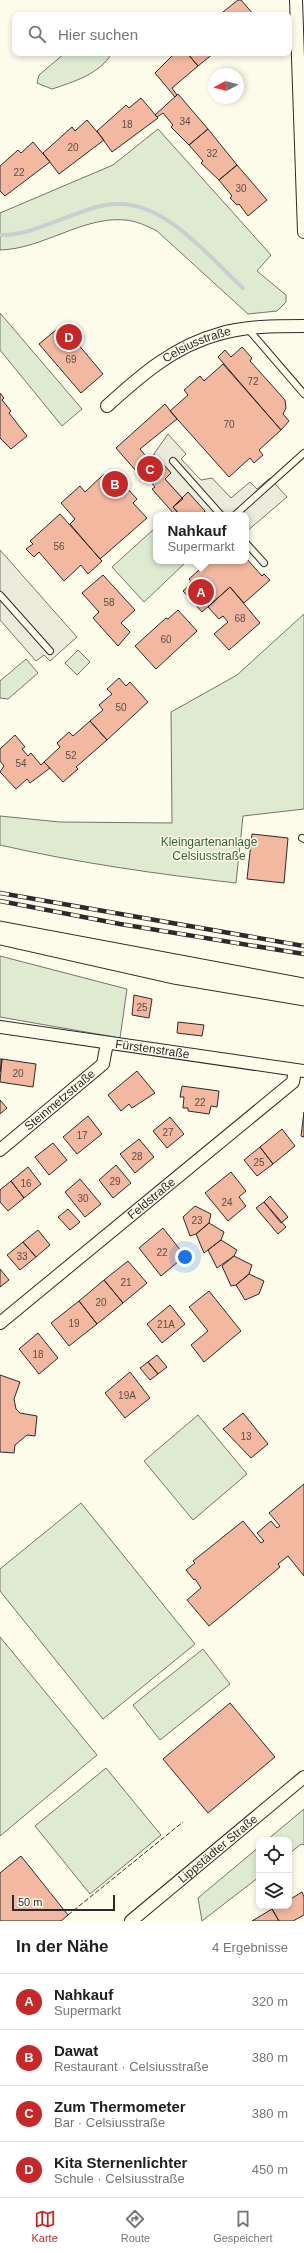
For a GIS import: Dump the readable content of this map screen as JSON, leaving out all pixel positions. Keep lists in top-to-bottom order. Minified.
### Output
{"streets":{"street":["Celsiusstraße","Fürstenstraße","Steinmetzstraße","Feldstraße","Lippstädter Straße"]},"crossings":[["Fürstenstraße","Steinmetzstraße"],["Fürstenstraße","Feldstraße"]],"parks":["Kleingartenanlage Celsiusstraße"],"house_numbers":["34","18","20","32","22","30","69","72","70","56","58","68","60","50","52","54","25","20","22","27","17","28","25","29","16","30","24","23","22","33","21","20","19","21A","18","19A","13"],"scale_bar":"50 m","north":"left","page":{"search":"Hier suchen","pins":["D","C","B","A"],"popup":["Nahkauf","Supermarkt"],"scale":"50 m","heading":["In der Nähe","4 Ergebnisse"],"list":[{"mark":"A","name":"Nahkauf","note":"Supermarkt","value":"320 m"},{"mark":"B","name":"Dawat","note":"Restaurant · Celsiusstraße","value":"380 m"},{"mark":"C","name":"Zum Thermometer","note":"Bar · Celsiusstraße","value":"380 m"},{"mark":"D","name":"Kita Sternenlichter","note":"Schule · Celsiusstraße","value":"450 m"}],"nav":["Karte","Route","Gespeichert"]}}
